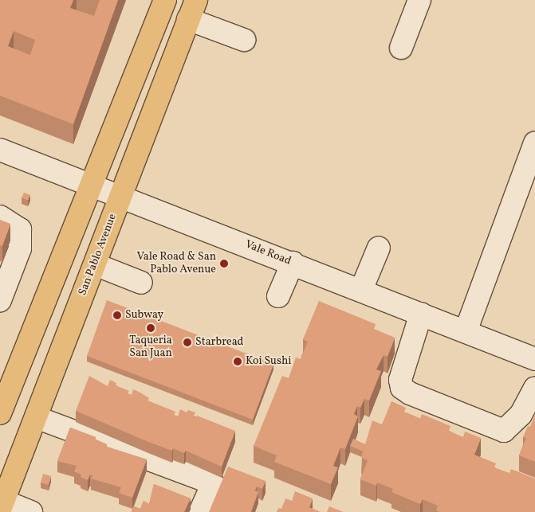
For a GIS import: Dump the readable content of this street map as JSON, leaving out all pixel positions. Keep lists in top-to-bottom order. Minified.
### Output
{"streets":{"main road":["San Pablo Avenue"],"street":["Vale Road"]},"crossings":[["Vale Road","San Pablo Avenue"]],"places":["Vale Road & San Pablo Avenue","Subway","Taqueria San Juan","Starbread","Koi Sushi"]}
